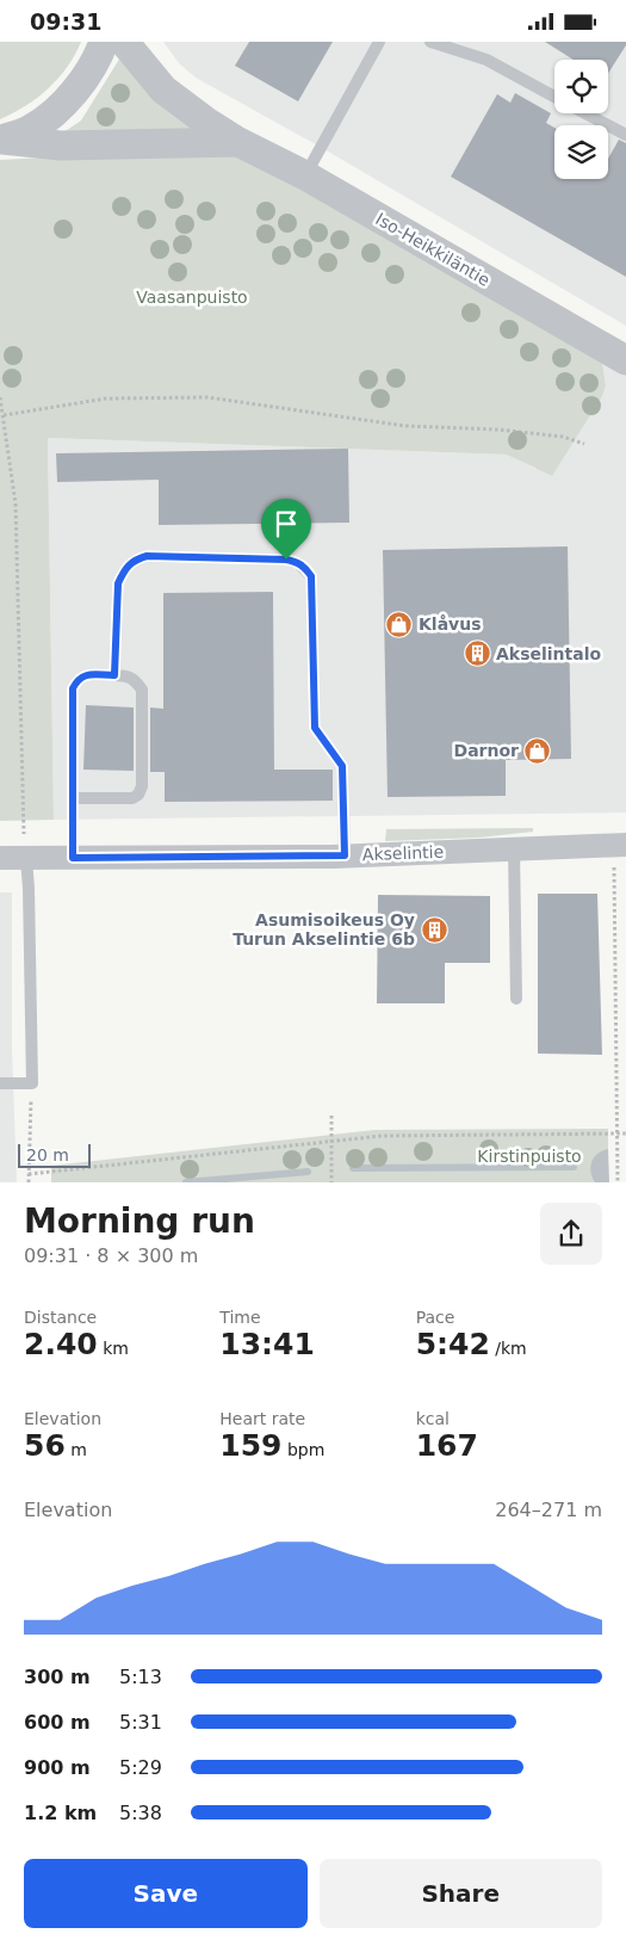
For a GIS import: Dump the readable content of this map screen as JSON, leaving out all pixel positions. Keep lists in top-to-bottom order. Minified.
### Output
{"streets":{"street":["Iso-Heikkiläntie","Akselintie"]},"parks":["Vaasanpuisto","Kirstinpuisto"],"places":{"shop":["Klåvus","Darnor"],"building":["Akselintalo","Asumisoikeus Oy Turun Akselintie 6b"]},"scale_bar":"20 m","page":{"status":"09:31","scale":"20 m","heading":["Morning run","09:31 · 8 × 300 m"],"stats":[["Distance","2.40 km"],["Time","13:41"],["Pace","5:42 /km"],["Elevation","56 m"],["Heart rate","159 bpm"],["kcal","167"]],"chart":["Elevation","264–271 m"],"list":[{"name":"300 m","note":"5:13"},{"name":"600 m","note":"5:31"},{"name":"900 m","note":"5:29"},{"name":"1.2 km","note":"5:38"}],"buttons":["Save","Share"]}}
